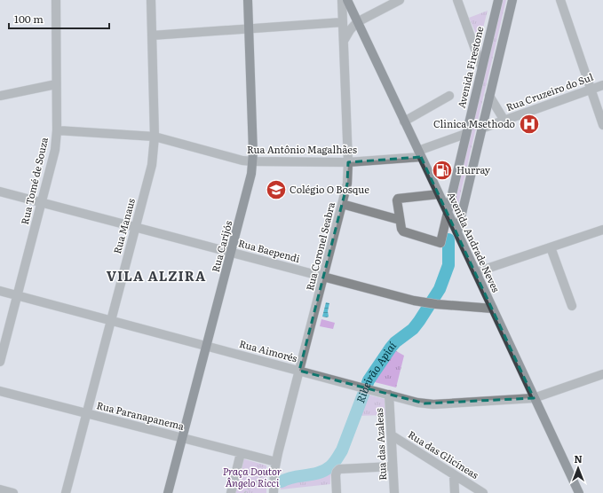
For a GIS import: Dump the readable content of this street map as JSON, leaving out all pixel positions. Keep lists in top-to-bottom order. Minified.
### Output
{"streets":{"main road":["Avenida Firestone","Avenida Andrade Neves","Rua Carijós"],"street":["Rua Cruzeiro do Sul","Rua Antônio Magalhães","Rua Tomé de Souza","Rua Manaus","Rua Coronel Seabra","Rua Baependi","Rua Aimorés","Rua Paranapanema","Rua das Azaleas","Rua das Glicíneas"]},"crossings":[["Avenida Firestone","Avenida Andrade Neves"],["Rua Antônio Magalhães","Rua Tomé de Souza"],["Rua Antônio Magalhães","Rua Manaus"],["Rua Antônio Magalhães","Avenida Andrade Neves"],["Rua Antônio Magalhães","Rua Carijós"],["Rua Antônio Magalhães","Rua Coronel Seabra"],["Rua Tomé de Souza","Rua Baependi"],["Rua Tomé de Souza","Rua Aimorés"],["Rua Manaus","Rua Baependi"],["Rua Manaus","Rua Aimorés"],["Rua Manaus","Rua Paranapanema"],["Avenida Andrade Neves","Rua Baependi"],["Avenida Andrade Neves","Rua Aimorés"],["Rua Carijós","Rua Baependi"],["Rua Carijós","Rua Aimorés"],["Rua Carijós","Rua Paranapanema"],["Rua Coronel Seabra","Rua Baependi"],["Rua Coronel Seabra","Rua Aimorés"],["Rua Coronel Seabra","Rua Paranapanema"],["Rua Aimorés","Rua das Azaleas"],["Rua das Azaleas","Rua das Glicíneas"]],"districts":["VILA ALZIRA"],"water":["Ribeirão Apiaí"],"parks":["Praça Doutor Ângelo Ricci"],"places":{"hospital":["Clinica Msethodo"],"fuel station":["Hurray"],"school or university":["Colégio O Bosque"]},"scale_bar":"100 m","north":"top"}
